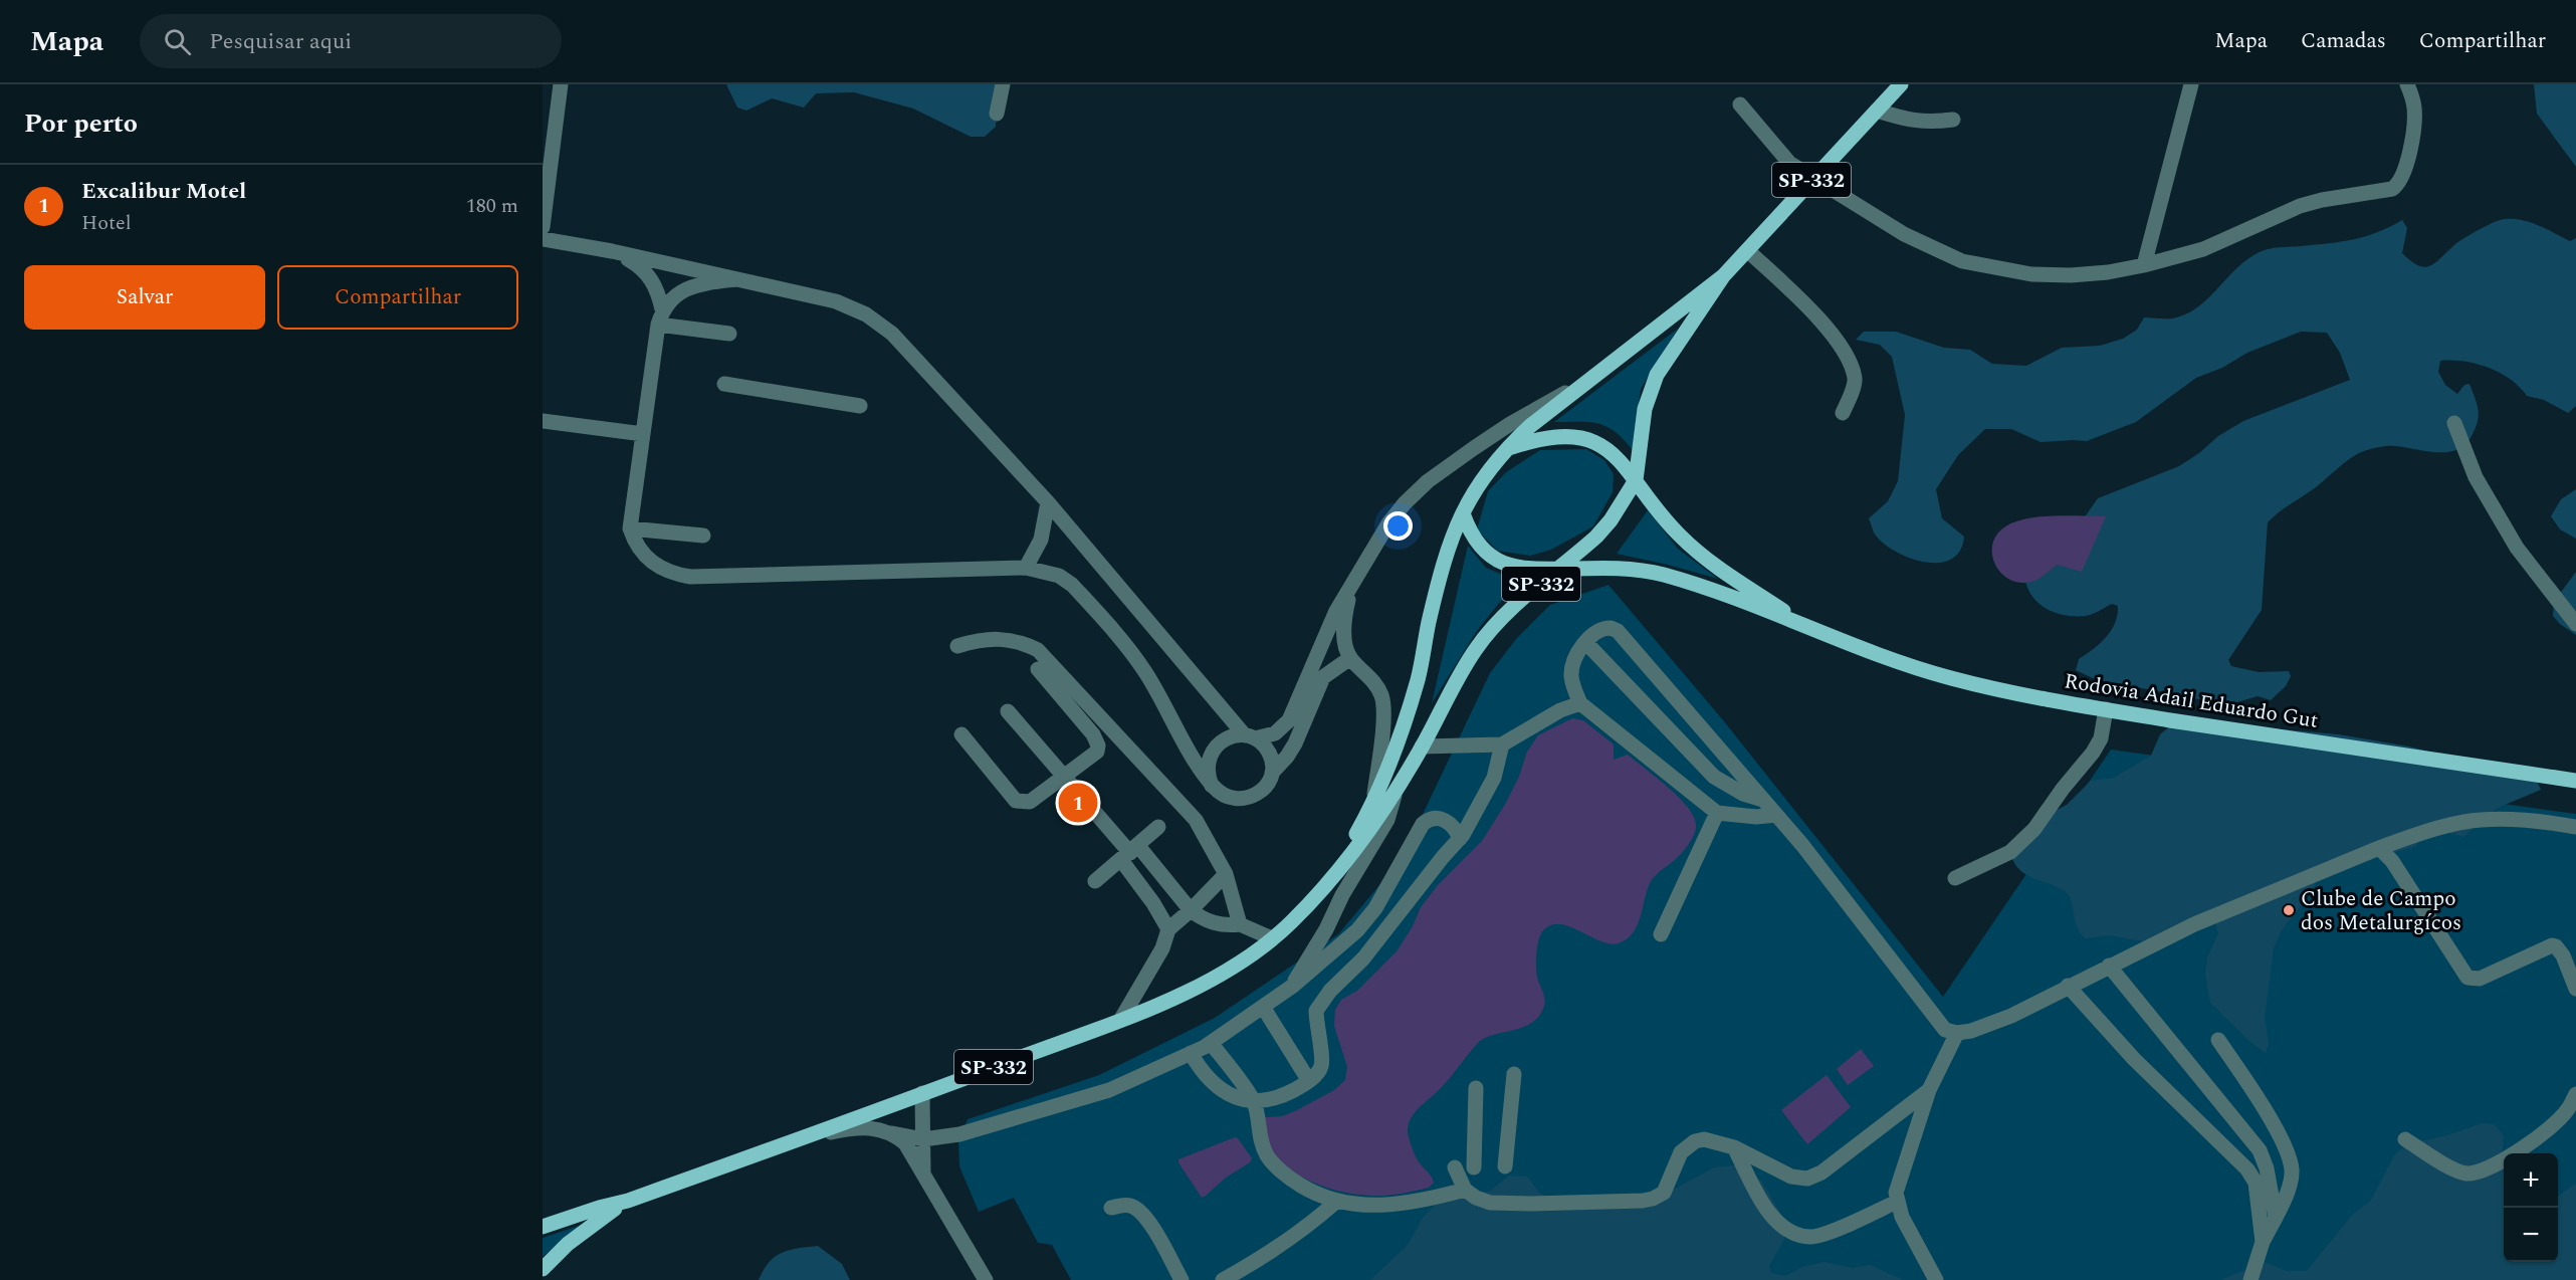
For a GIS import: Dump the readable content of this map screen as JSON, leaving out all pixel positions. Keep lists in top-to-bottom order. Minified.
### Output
{"streets":{"main road":["SP-332","Rodovia Adail Eduardo Gut"]},"crossings":[["SP-332","Rodovia Adail Eduardo Gut"]],"places":["Clube de Campo dos Metalurgícos"],"page":{"header":"Mapa","search":"Pesquisar aqui","nav":["Mapa","Camadas","Compartilhar"],"heading":"Por perto","list":[{"mark":"1","name":"Excalibur Motel","note":"Hotel","value":"180 m"}],"buttons":["Salvar","Compartilhar"],"pins":"1","map_buttons":["+","−"]}}
